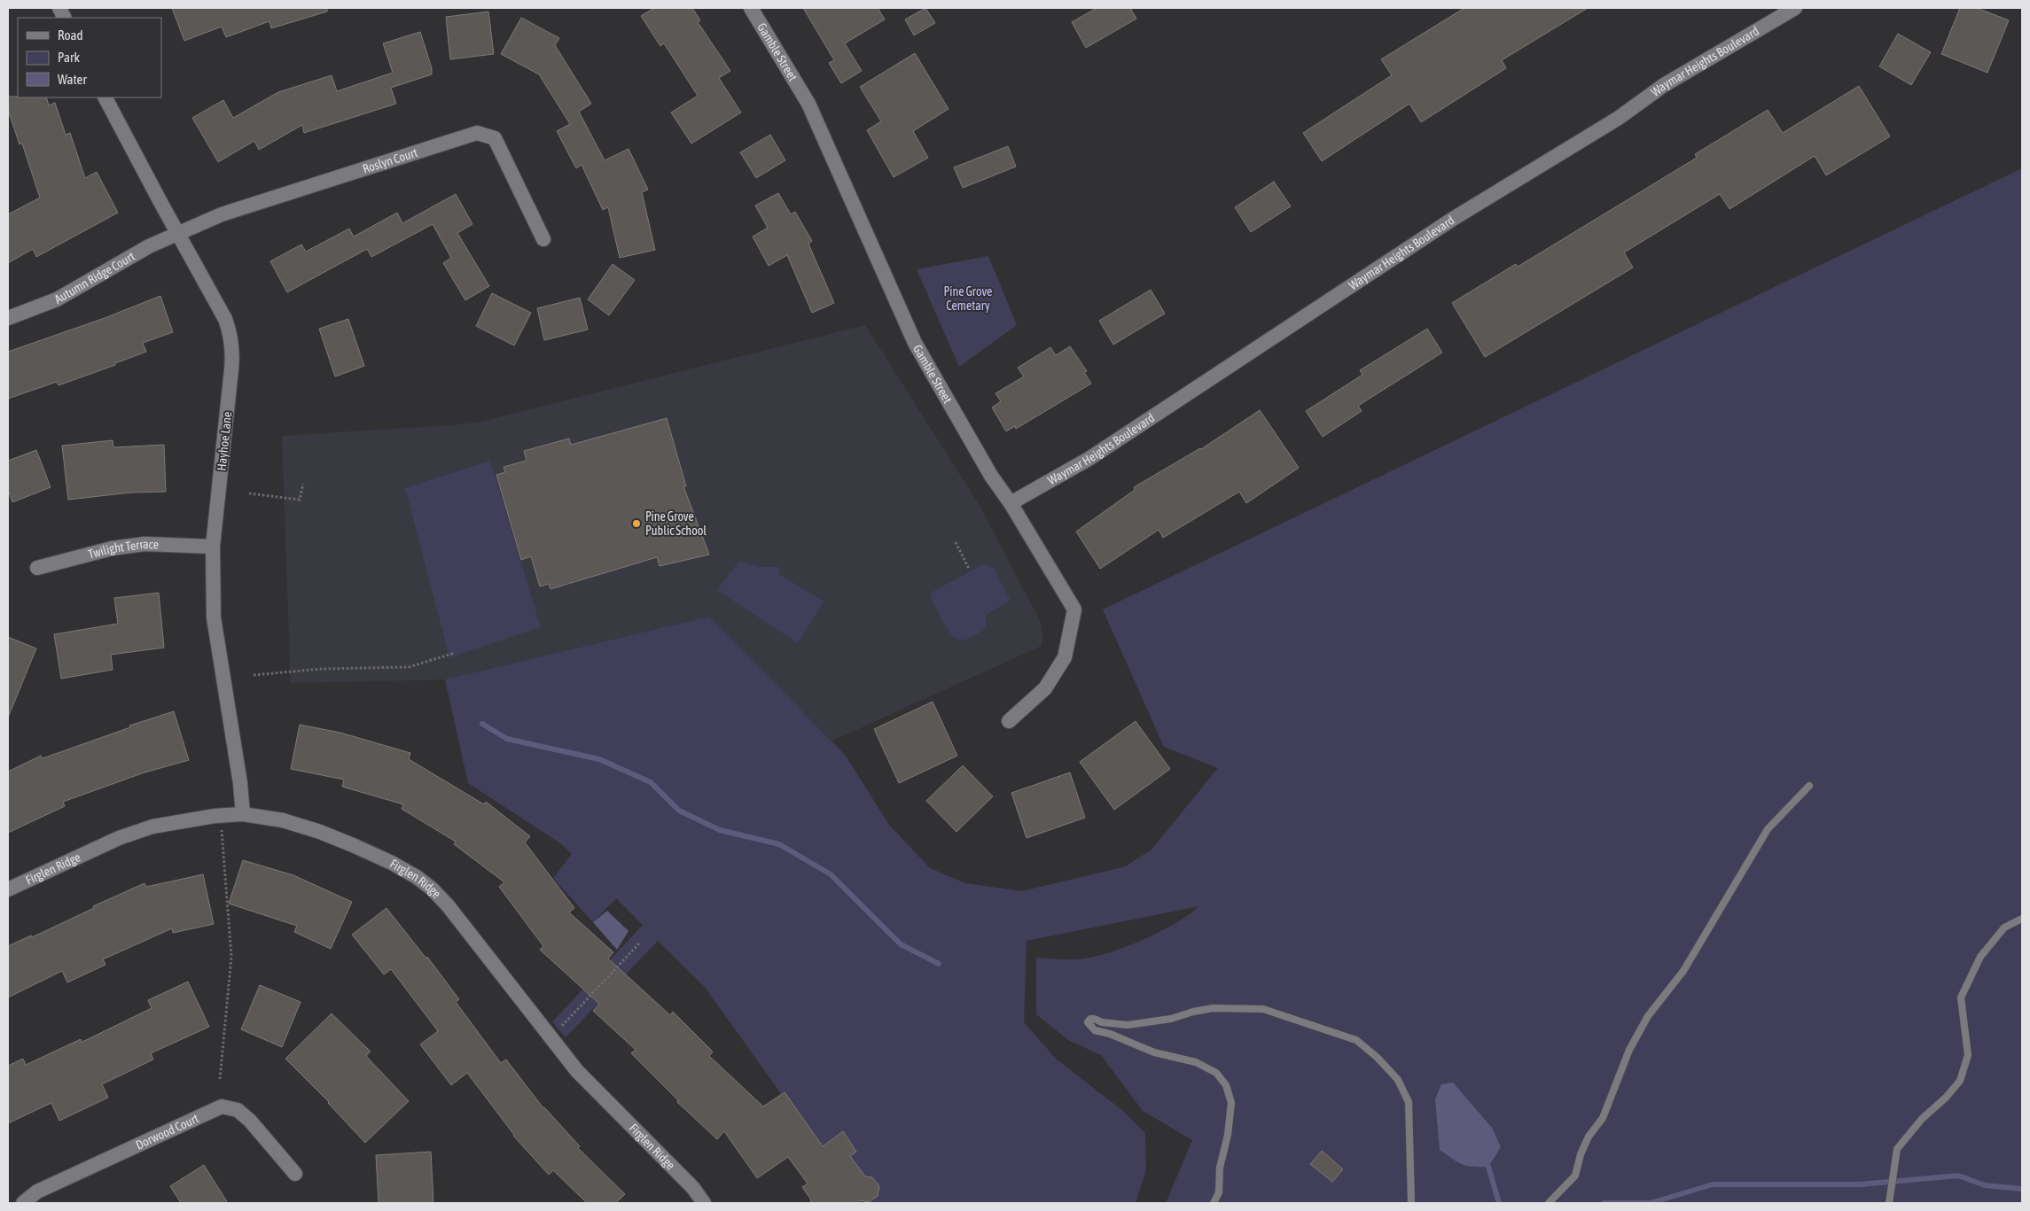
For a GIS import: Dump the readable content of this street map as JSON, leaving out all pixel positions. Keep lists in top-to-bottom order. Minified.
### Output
{"streets":{"street":["Gamble Street","Waymar Heights Boulevard","Roslyn Court","Autumn Ridge Court","Hayhoe Lane","Twilight Terrace","Firglen Ridge","Dorwood Court"]},"crossings":[["Gamble Street","Waymar Heights Boulevard"],["Roslyn Court","Autumn Ridge Court"],["Roslyn Court","Hayhoe Lane"],["Autumn Ridge Court","Hayhoe Lane"],["Hayhoe Lane","Twilight Terrace"],["Hayhoe Lane","Firglen Ridge"]],"parks":["Pine Grove Cemetary"],"places":["Pine Grove Public School"],"legend":["Road","Park","Water"]}
